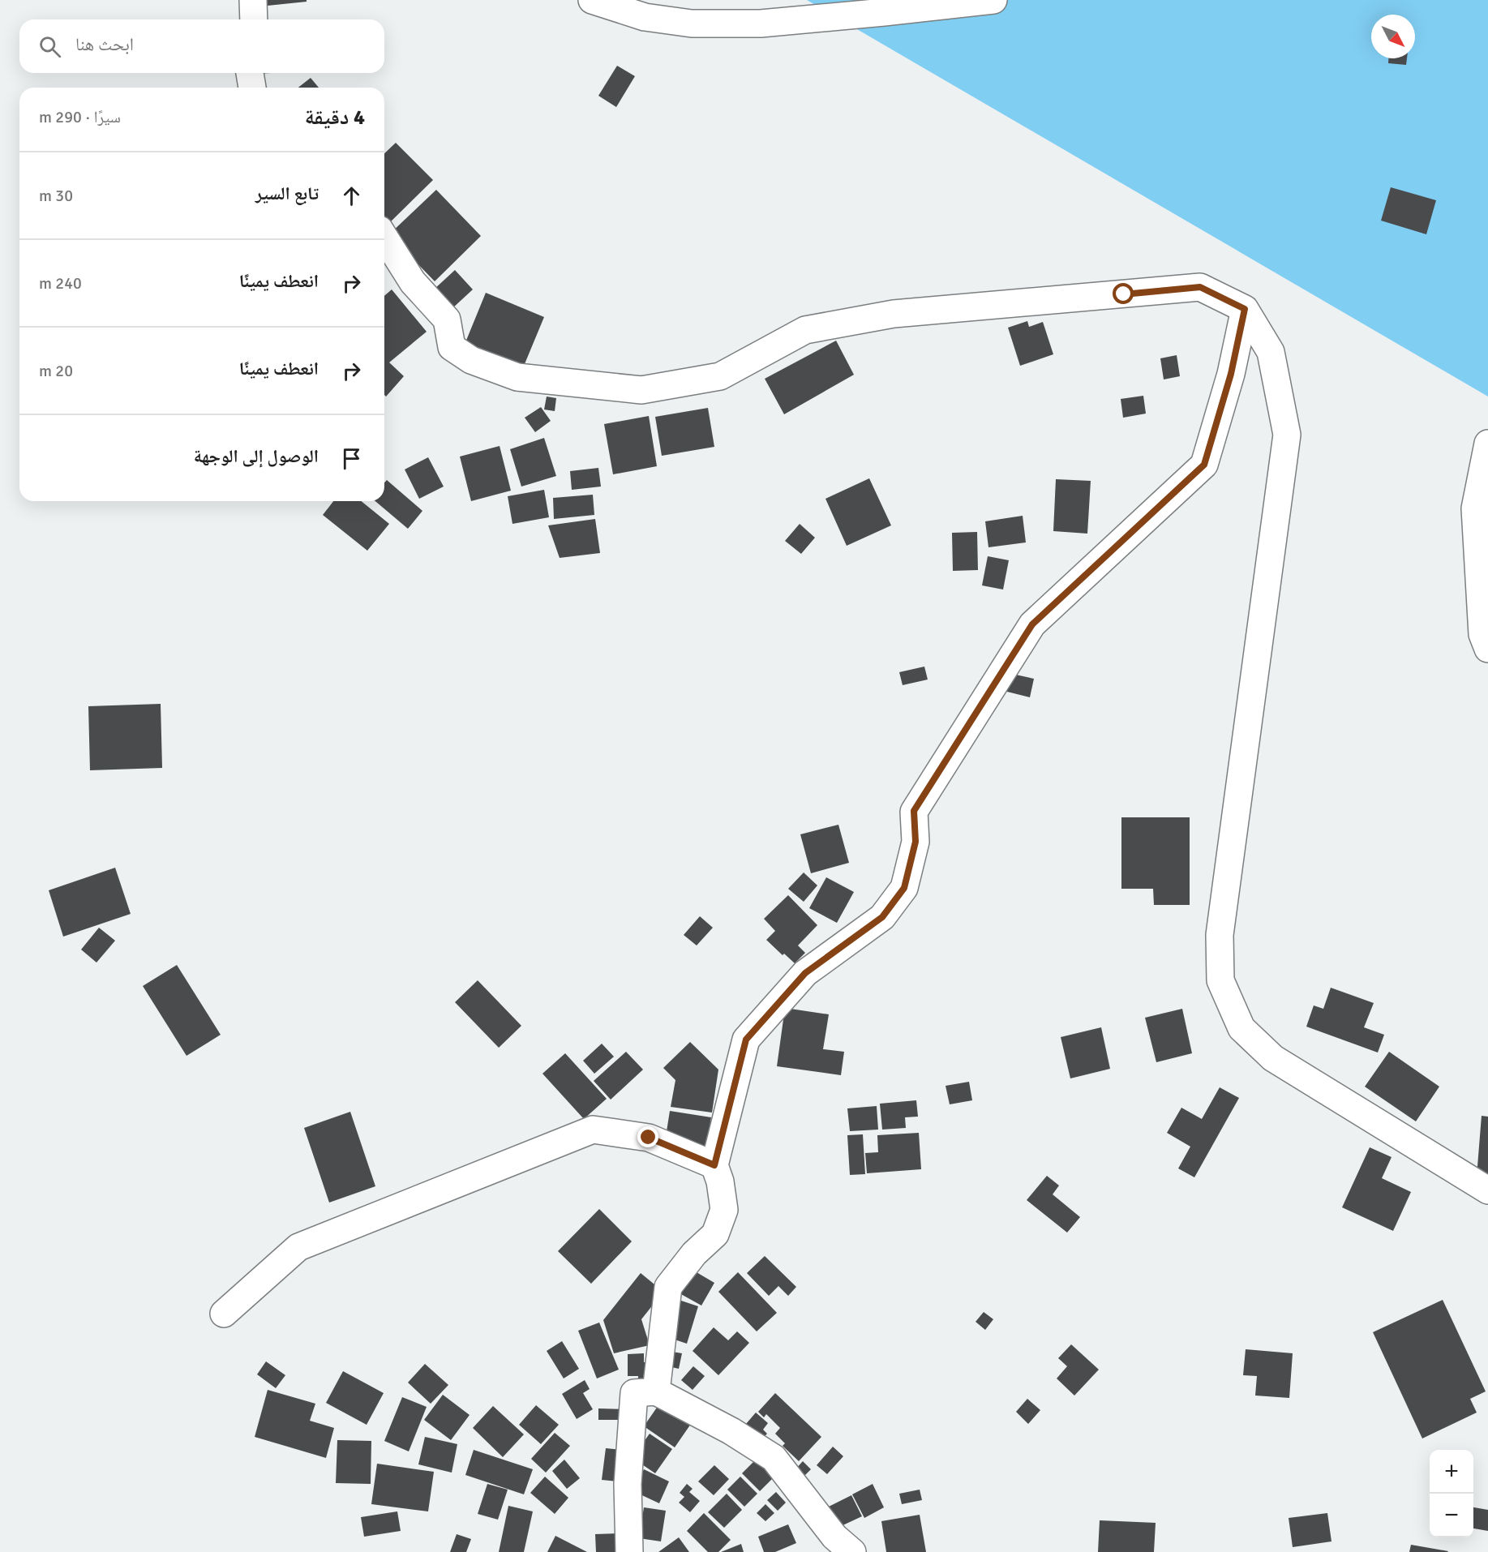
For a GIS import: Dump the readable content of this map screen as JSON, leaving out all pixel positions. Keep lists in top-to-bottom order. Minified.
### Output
{"north":"bottom right","page":{"search":"ابحث هنا","heading":["4 دقيقة","سيرًا · 290 m"],"list":[["تابع السير","30 m"],["انعطف يمينًا","240 m"],["انعطف يمينًا","20 m"],"الوصول إلى الوجهة"],"map_buttons":["+","−"]}}
